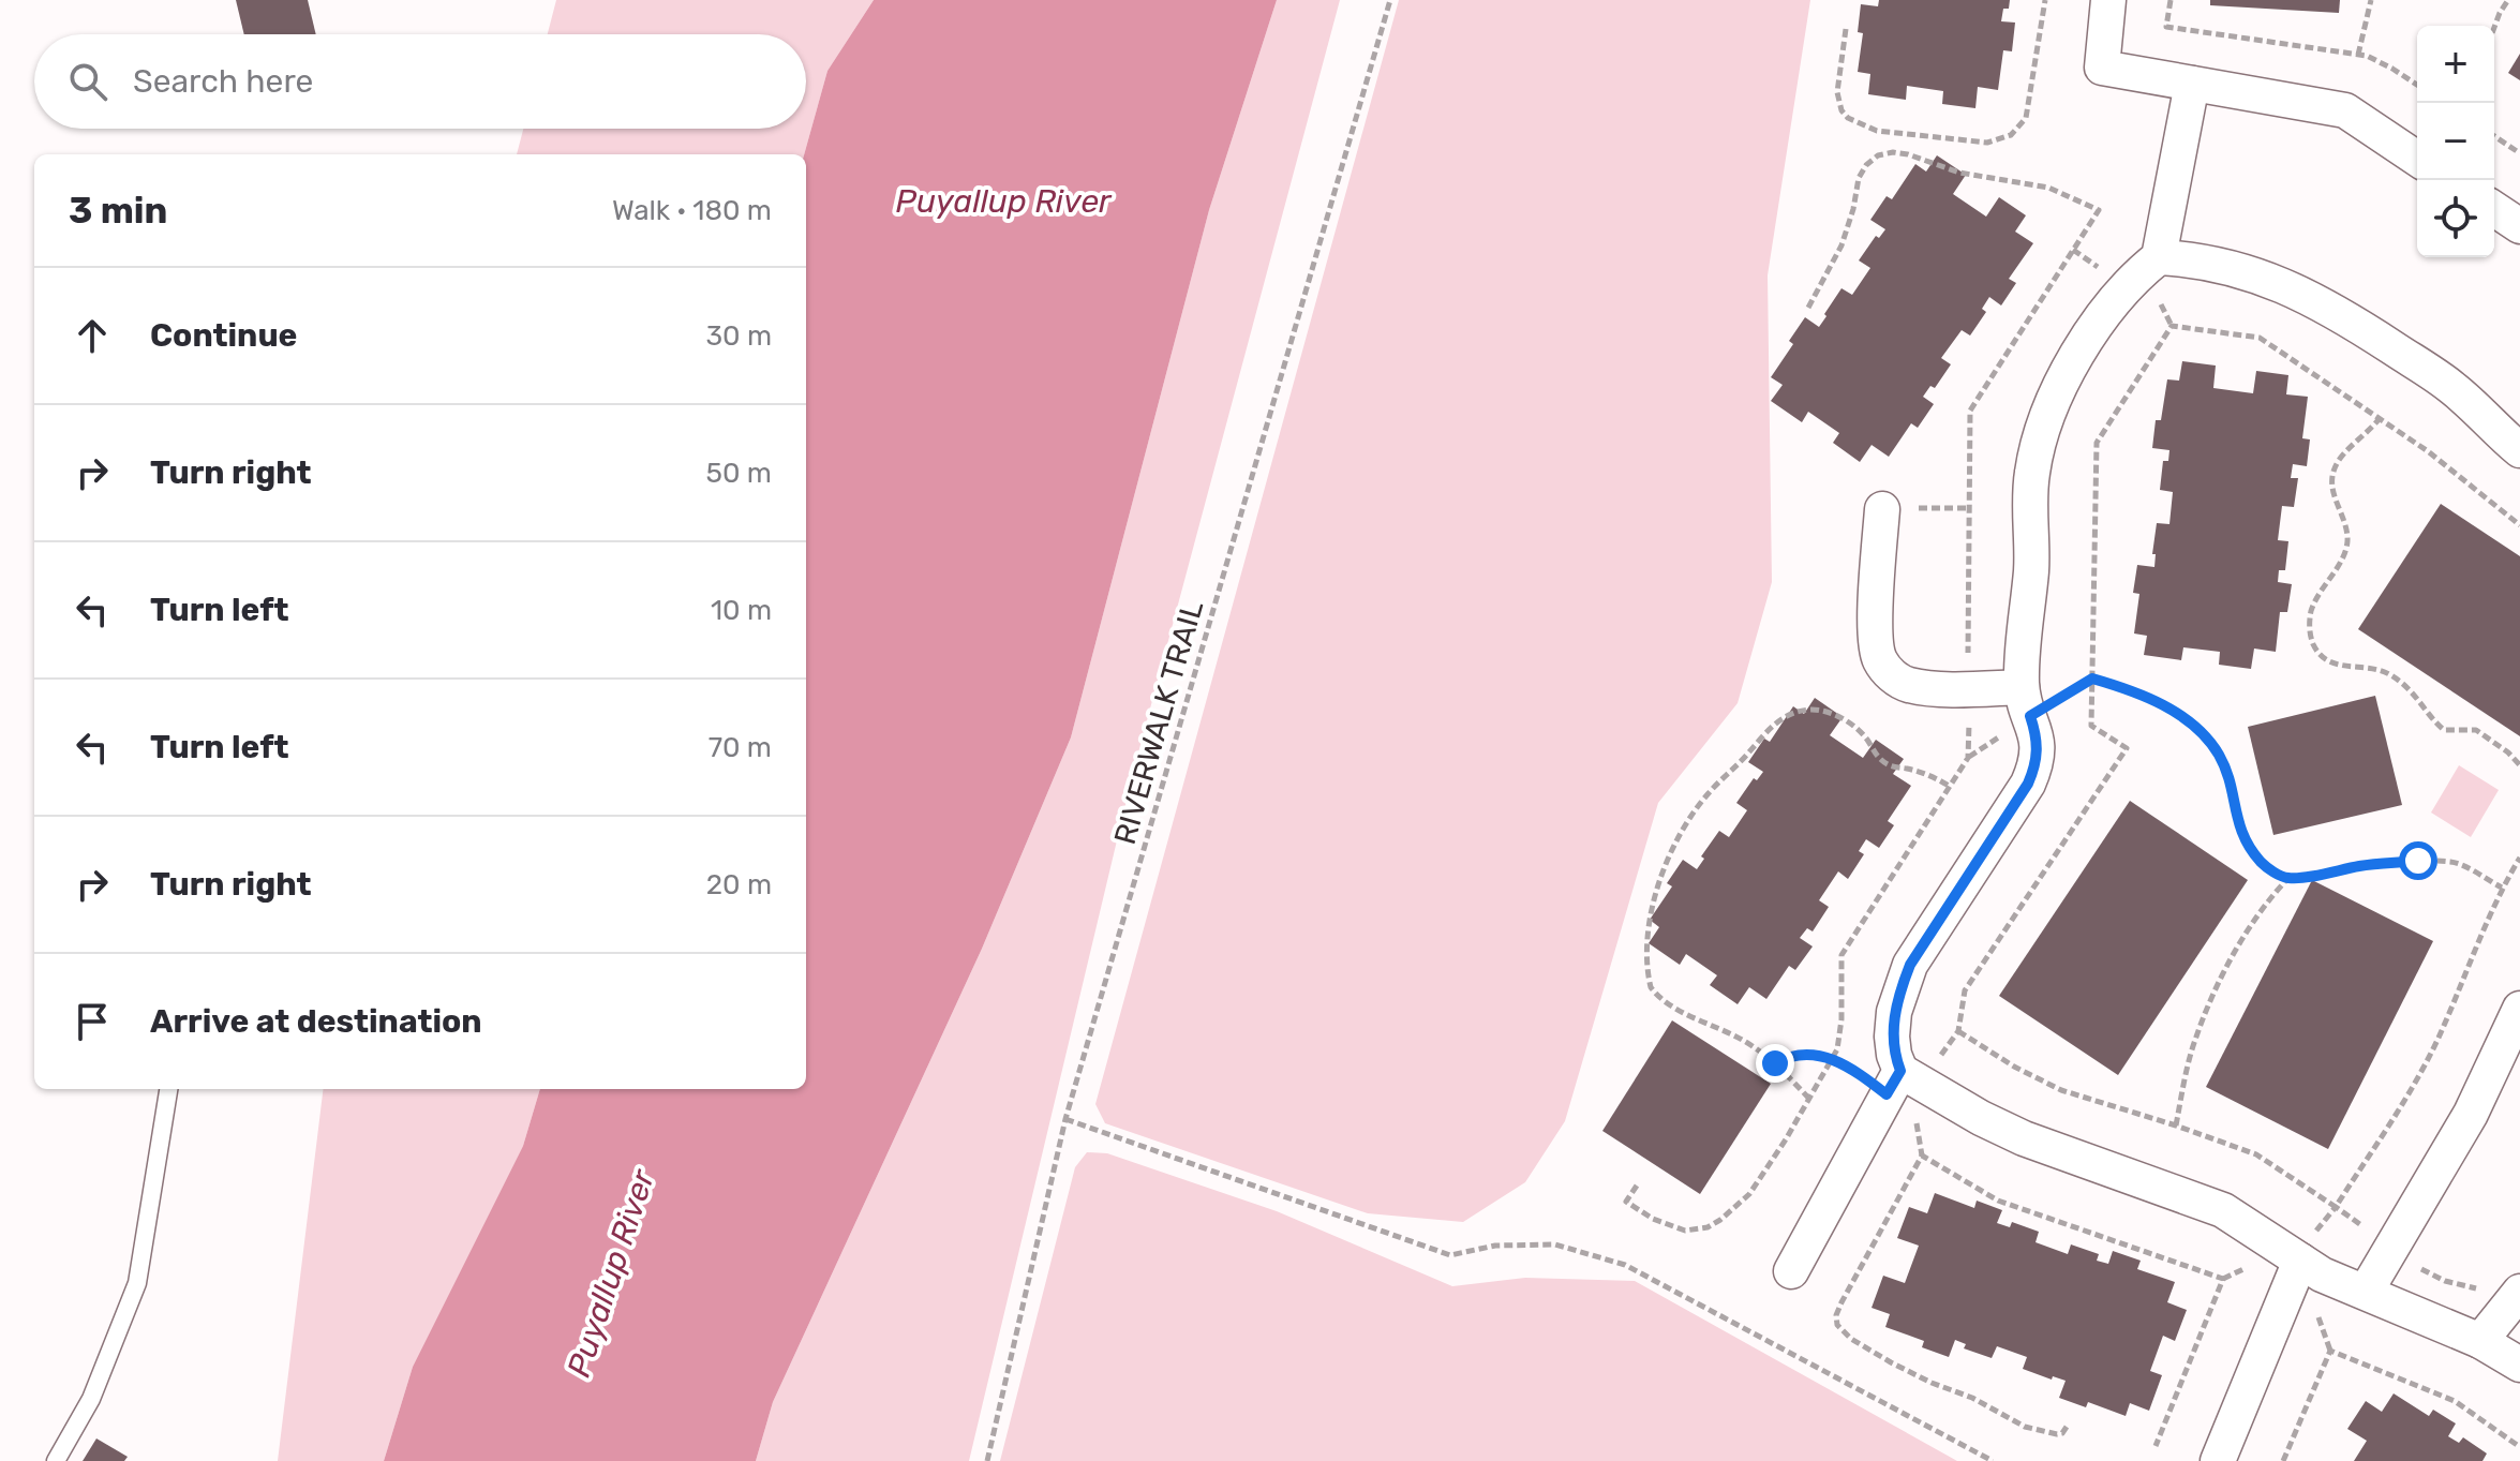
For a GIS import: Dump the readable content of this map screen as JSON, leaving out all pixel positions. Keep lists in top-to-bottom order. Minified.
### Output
{"streets":{"path":["RIVERWALK TRAIL"]},"water":["Puyallup River"],"page":{"map_buttons":["+","−"],"search":"Search here","heading":["3 min","Walk · 180 m"],"list":[["Continue","30 m"],["Turn right","50 m"],["Turn left","10 m"],["Turn left","70 m"],["Turn right","20 m"],"Arrive at destination"]}}
